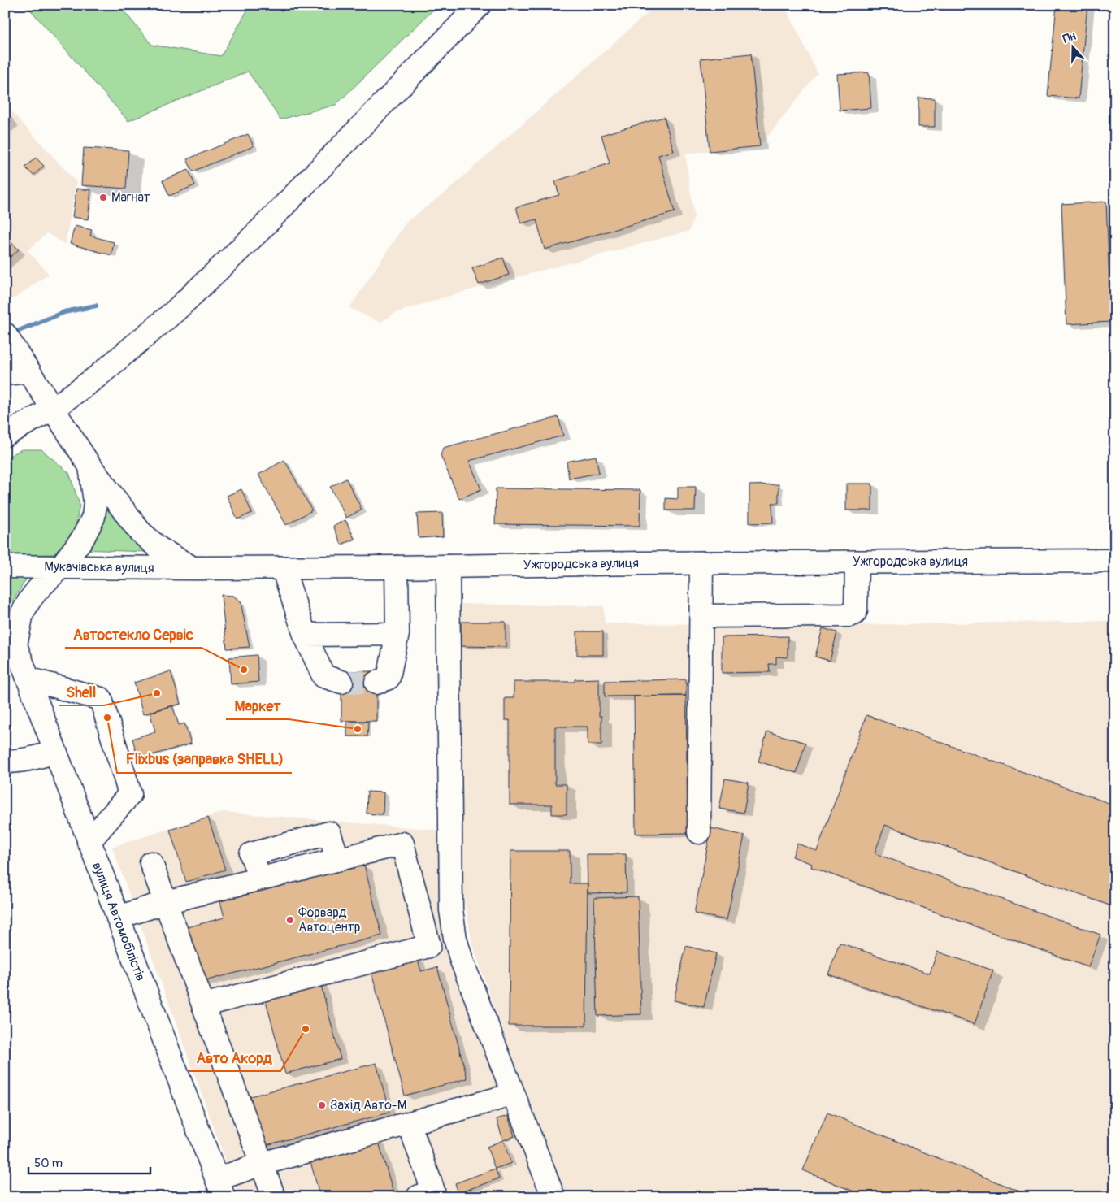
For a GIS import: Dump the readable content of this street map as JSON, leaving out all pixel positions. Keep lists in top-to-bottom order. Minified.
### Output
{"streets":{"main road":["Ужгородська вулиця","Мукачівська вулиця","вулиця Автомобілістів"]},"crossings":[["Ужгородська вулиця","Мукачівська вулиця"],["Ужгородська вулиця","вулиця Автомобілістів"],["Мукачівська вулиця","вулиця Автомобілістів"]],"places":["Магнат","Автостекло Сервіс","Shell","Flixbus (заправка SHELL)","Маркет","Форвард Автоцентр","Авто Акорд","Захід Авто-М"],"scale_bar":"50 m","north":"top"}
